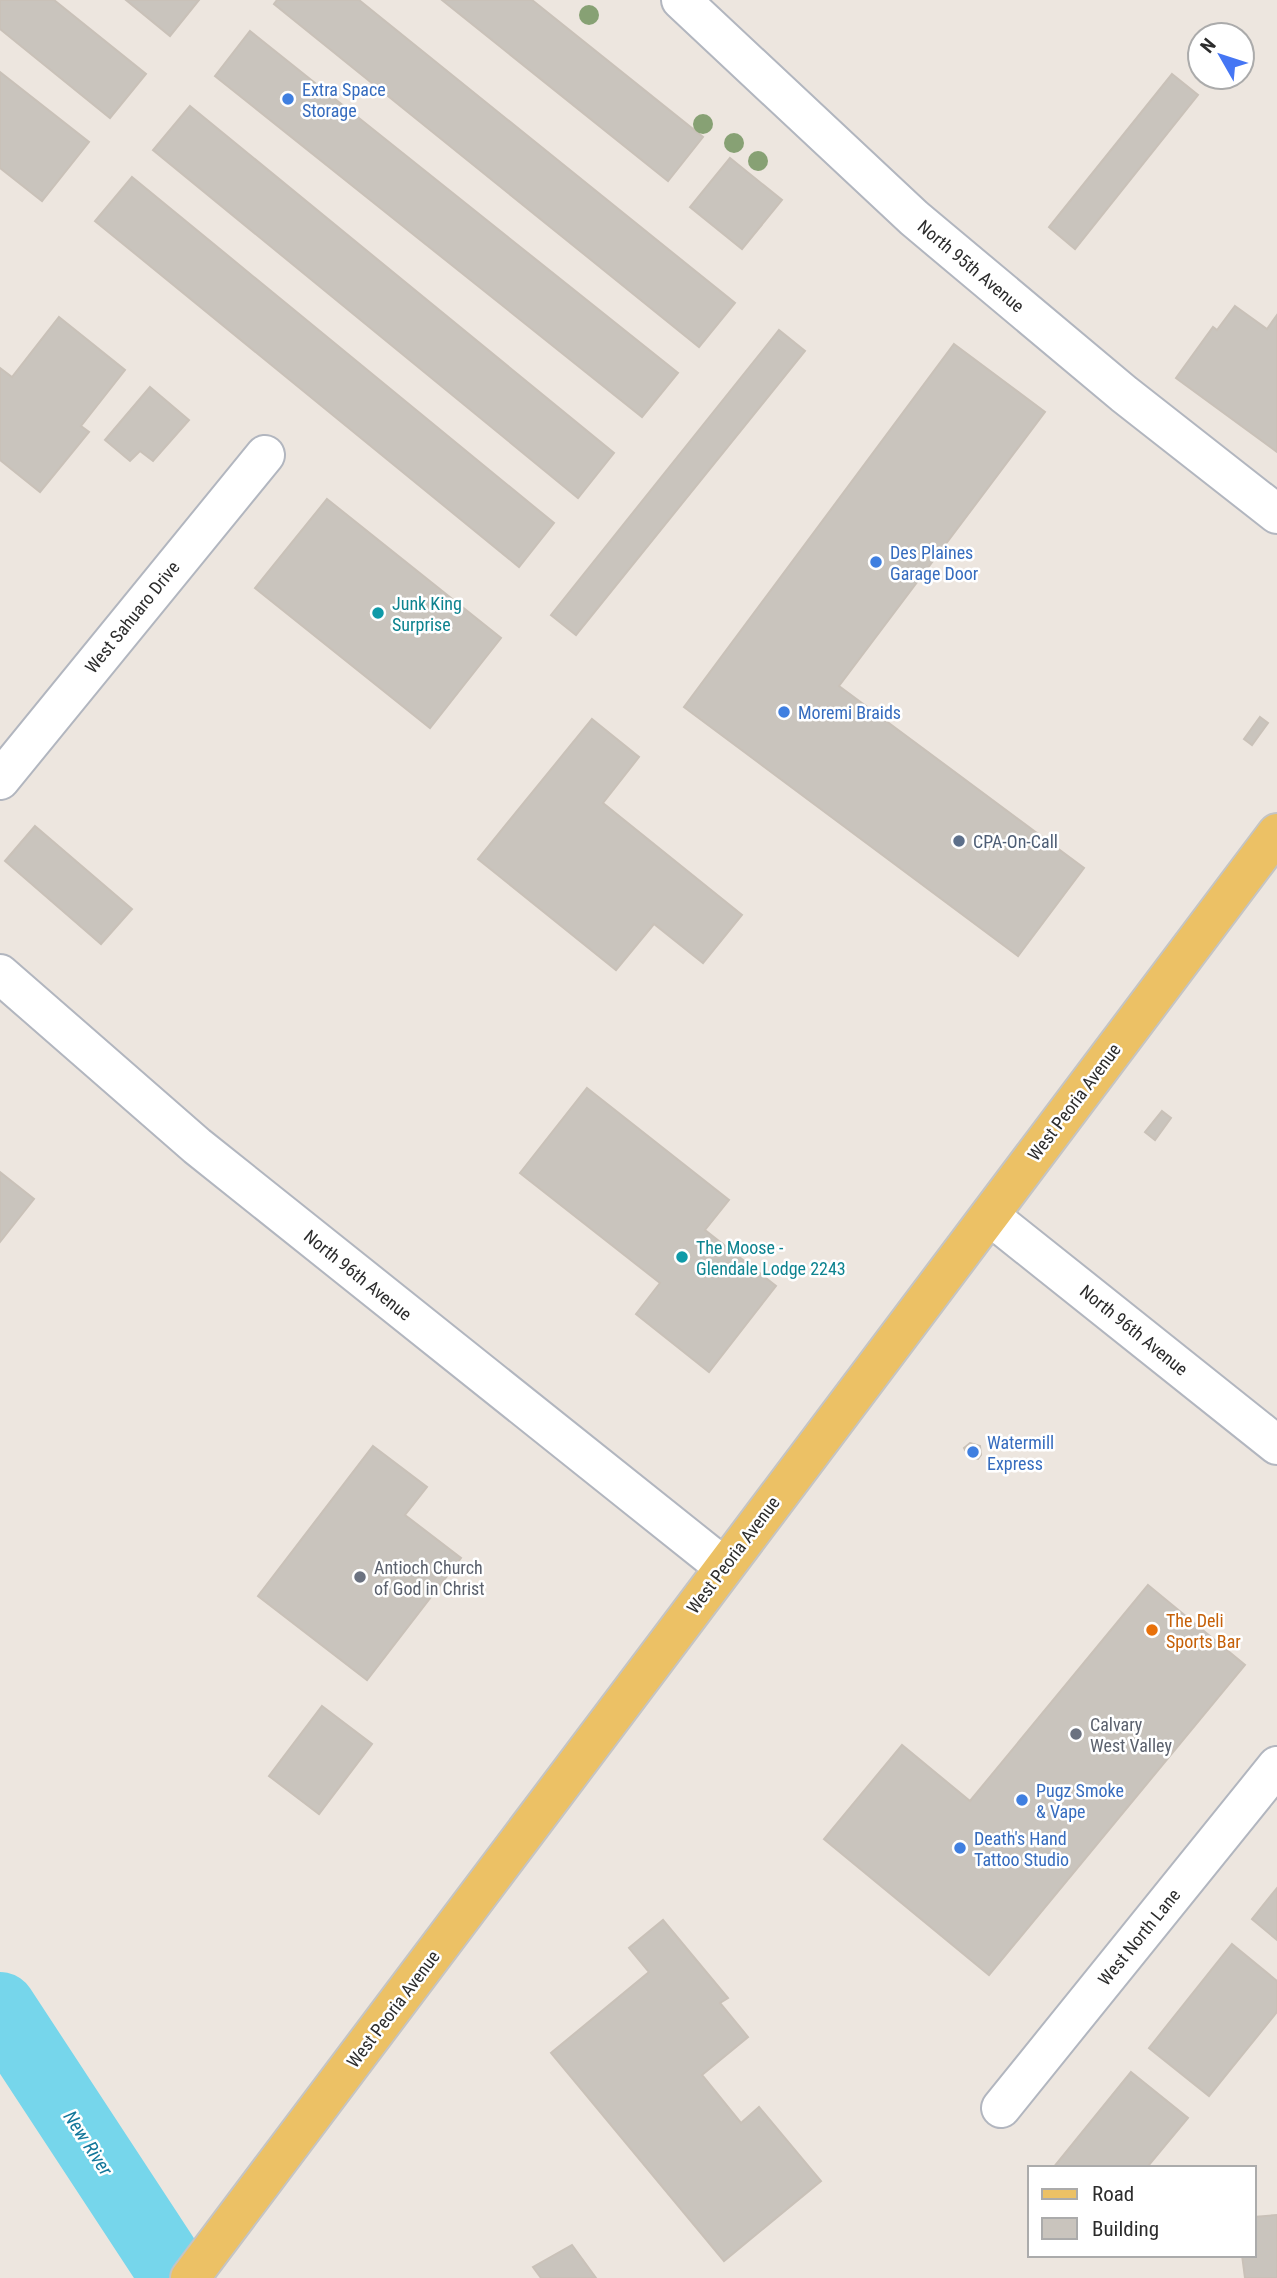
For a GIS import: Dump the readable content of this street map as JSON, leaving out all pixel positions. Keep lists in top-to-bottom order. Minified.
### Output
{"streets":{"main road":["West Peoria Avenue"],"street":["North 95th Avenue","West Sahuaro Drive","North 96th Avenue","West North Lane"]},"crossings":[["West Peoria Avenue","North 96th Avenue"]],"water":["New River"],"places":["Extra Space Storage","Des Plaines Garage Door","Junk King Surprise","Moremi Braids","CPA-On-Call","The Moose - Glendale Lodge 2243","Watermill Express","Antioch Church of God in Christ","The Deli Sports Bar","Calvary West Valley","Pugz Smoke & Vape","Death's Hand Tattoo Studio"],"legend":["Road","Building"],"north":"top left"}
